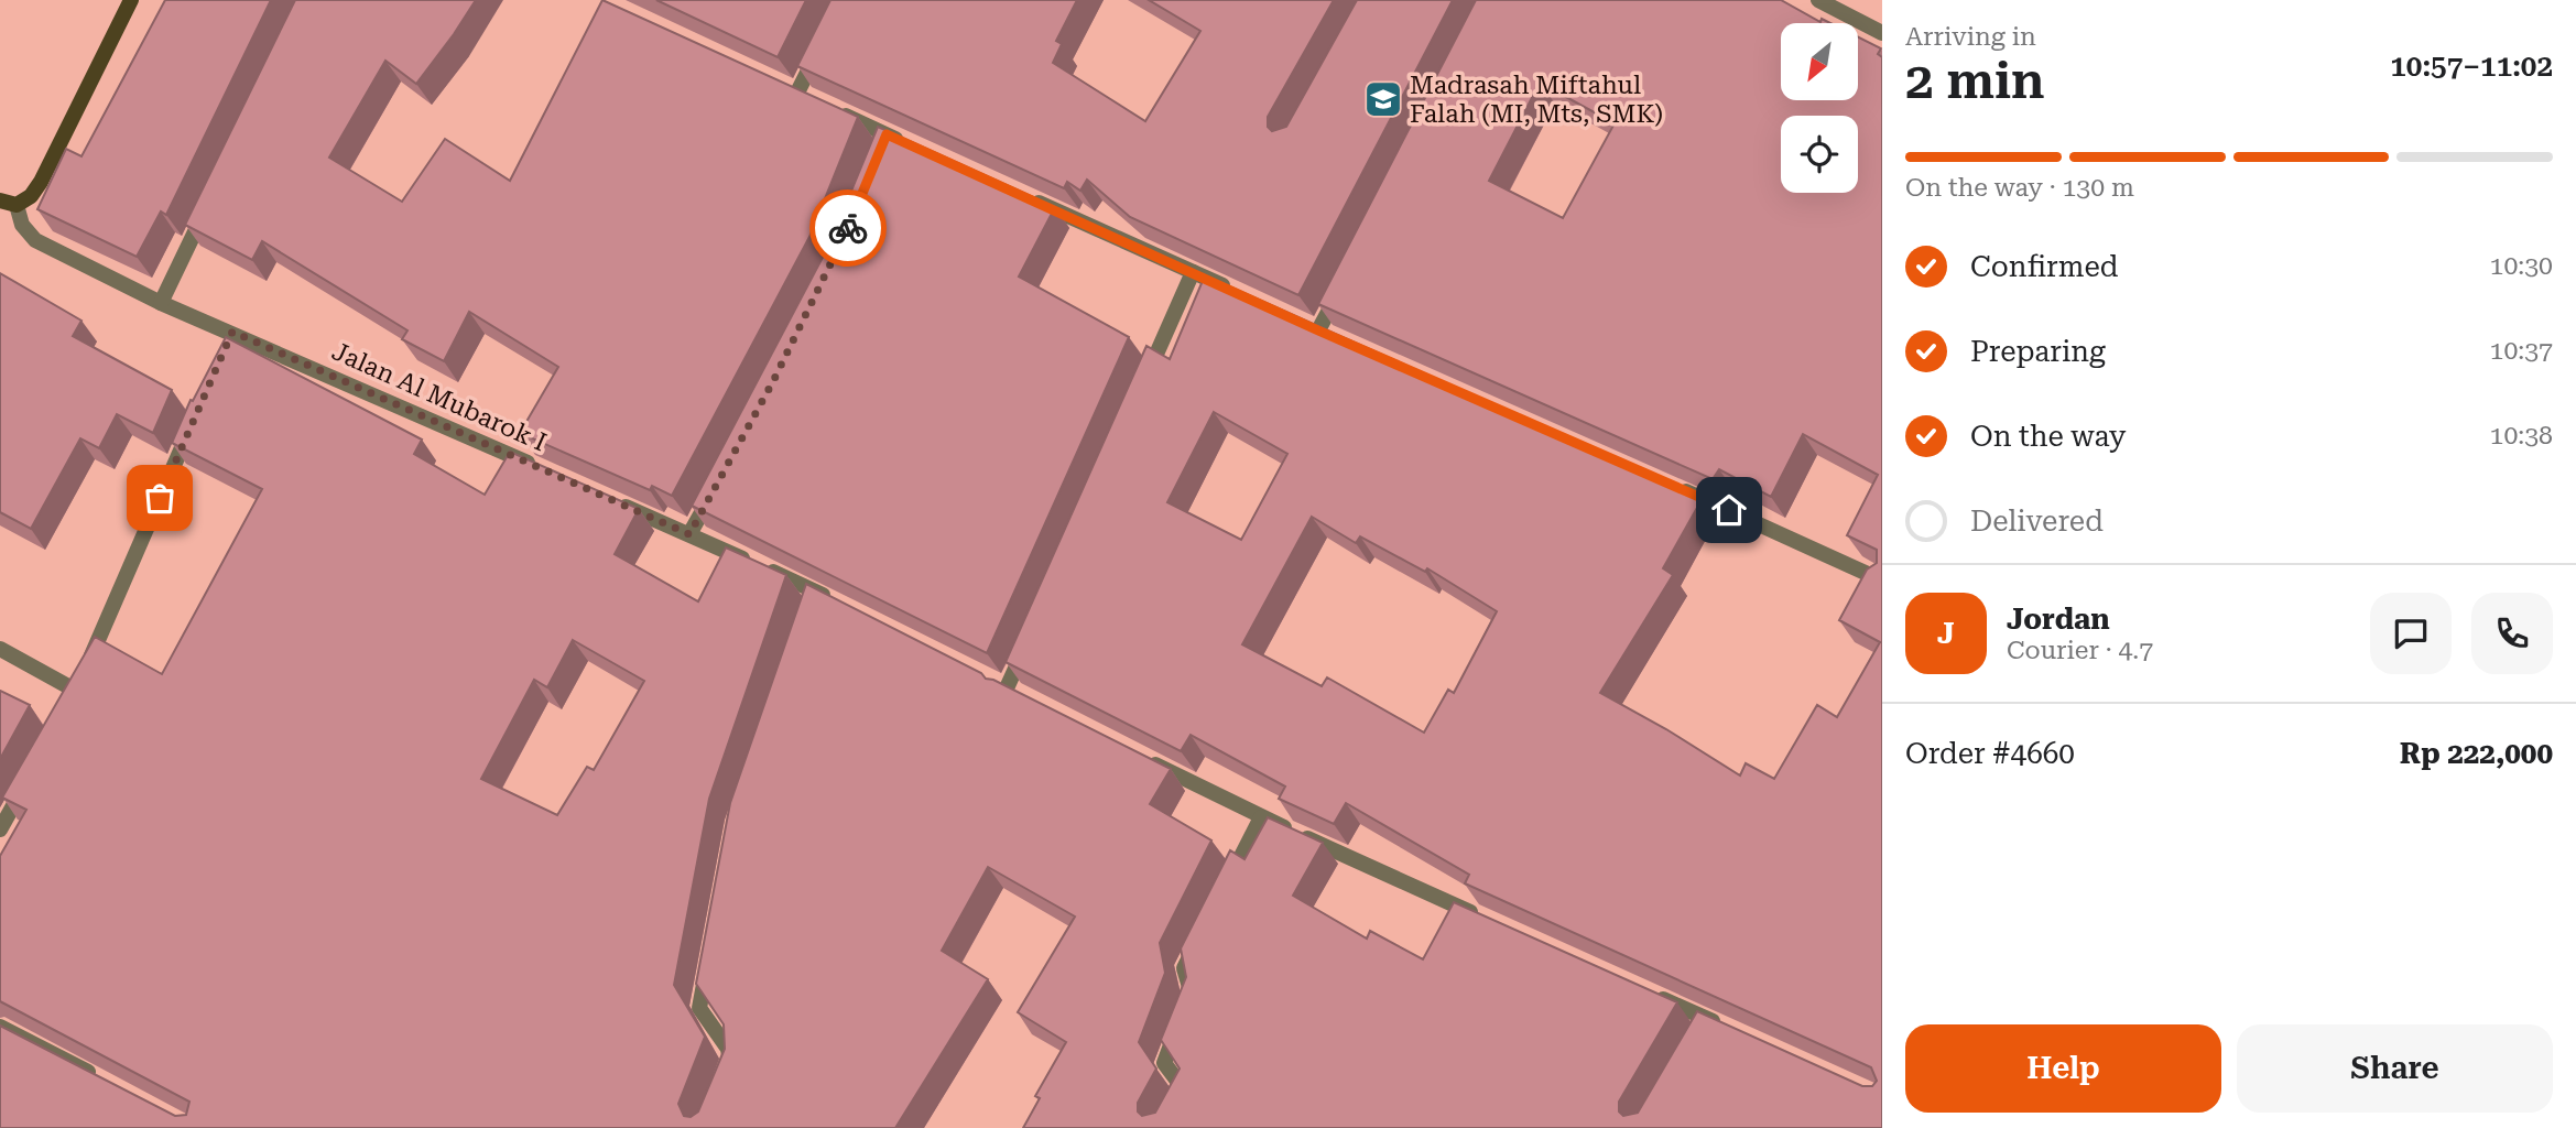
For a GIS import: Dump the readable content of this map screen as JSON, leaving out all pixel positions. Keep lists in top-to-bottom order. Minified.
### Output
{"streets":{"street":["Jalan Al Mubarok I"]},"places":{"school or university":["Madrasah Miftahul Falah (MI, Mts, SMK)"]},"north":"bottom left","page":{"heading":["2 min","Arriving in","10:57–11:02"],"panel":["Jordan","Courier · 4.7","Order #4660","Rp 222,000"],"bar":"On the way · 130 m","list":[["Confirmed","10:30"],["Preparing","10:37"],["On the way","10:38"],"Delivered"],"round":"J","buttons":["Help","Share"]}}
